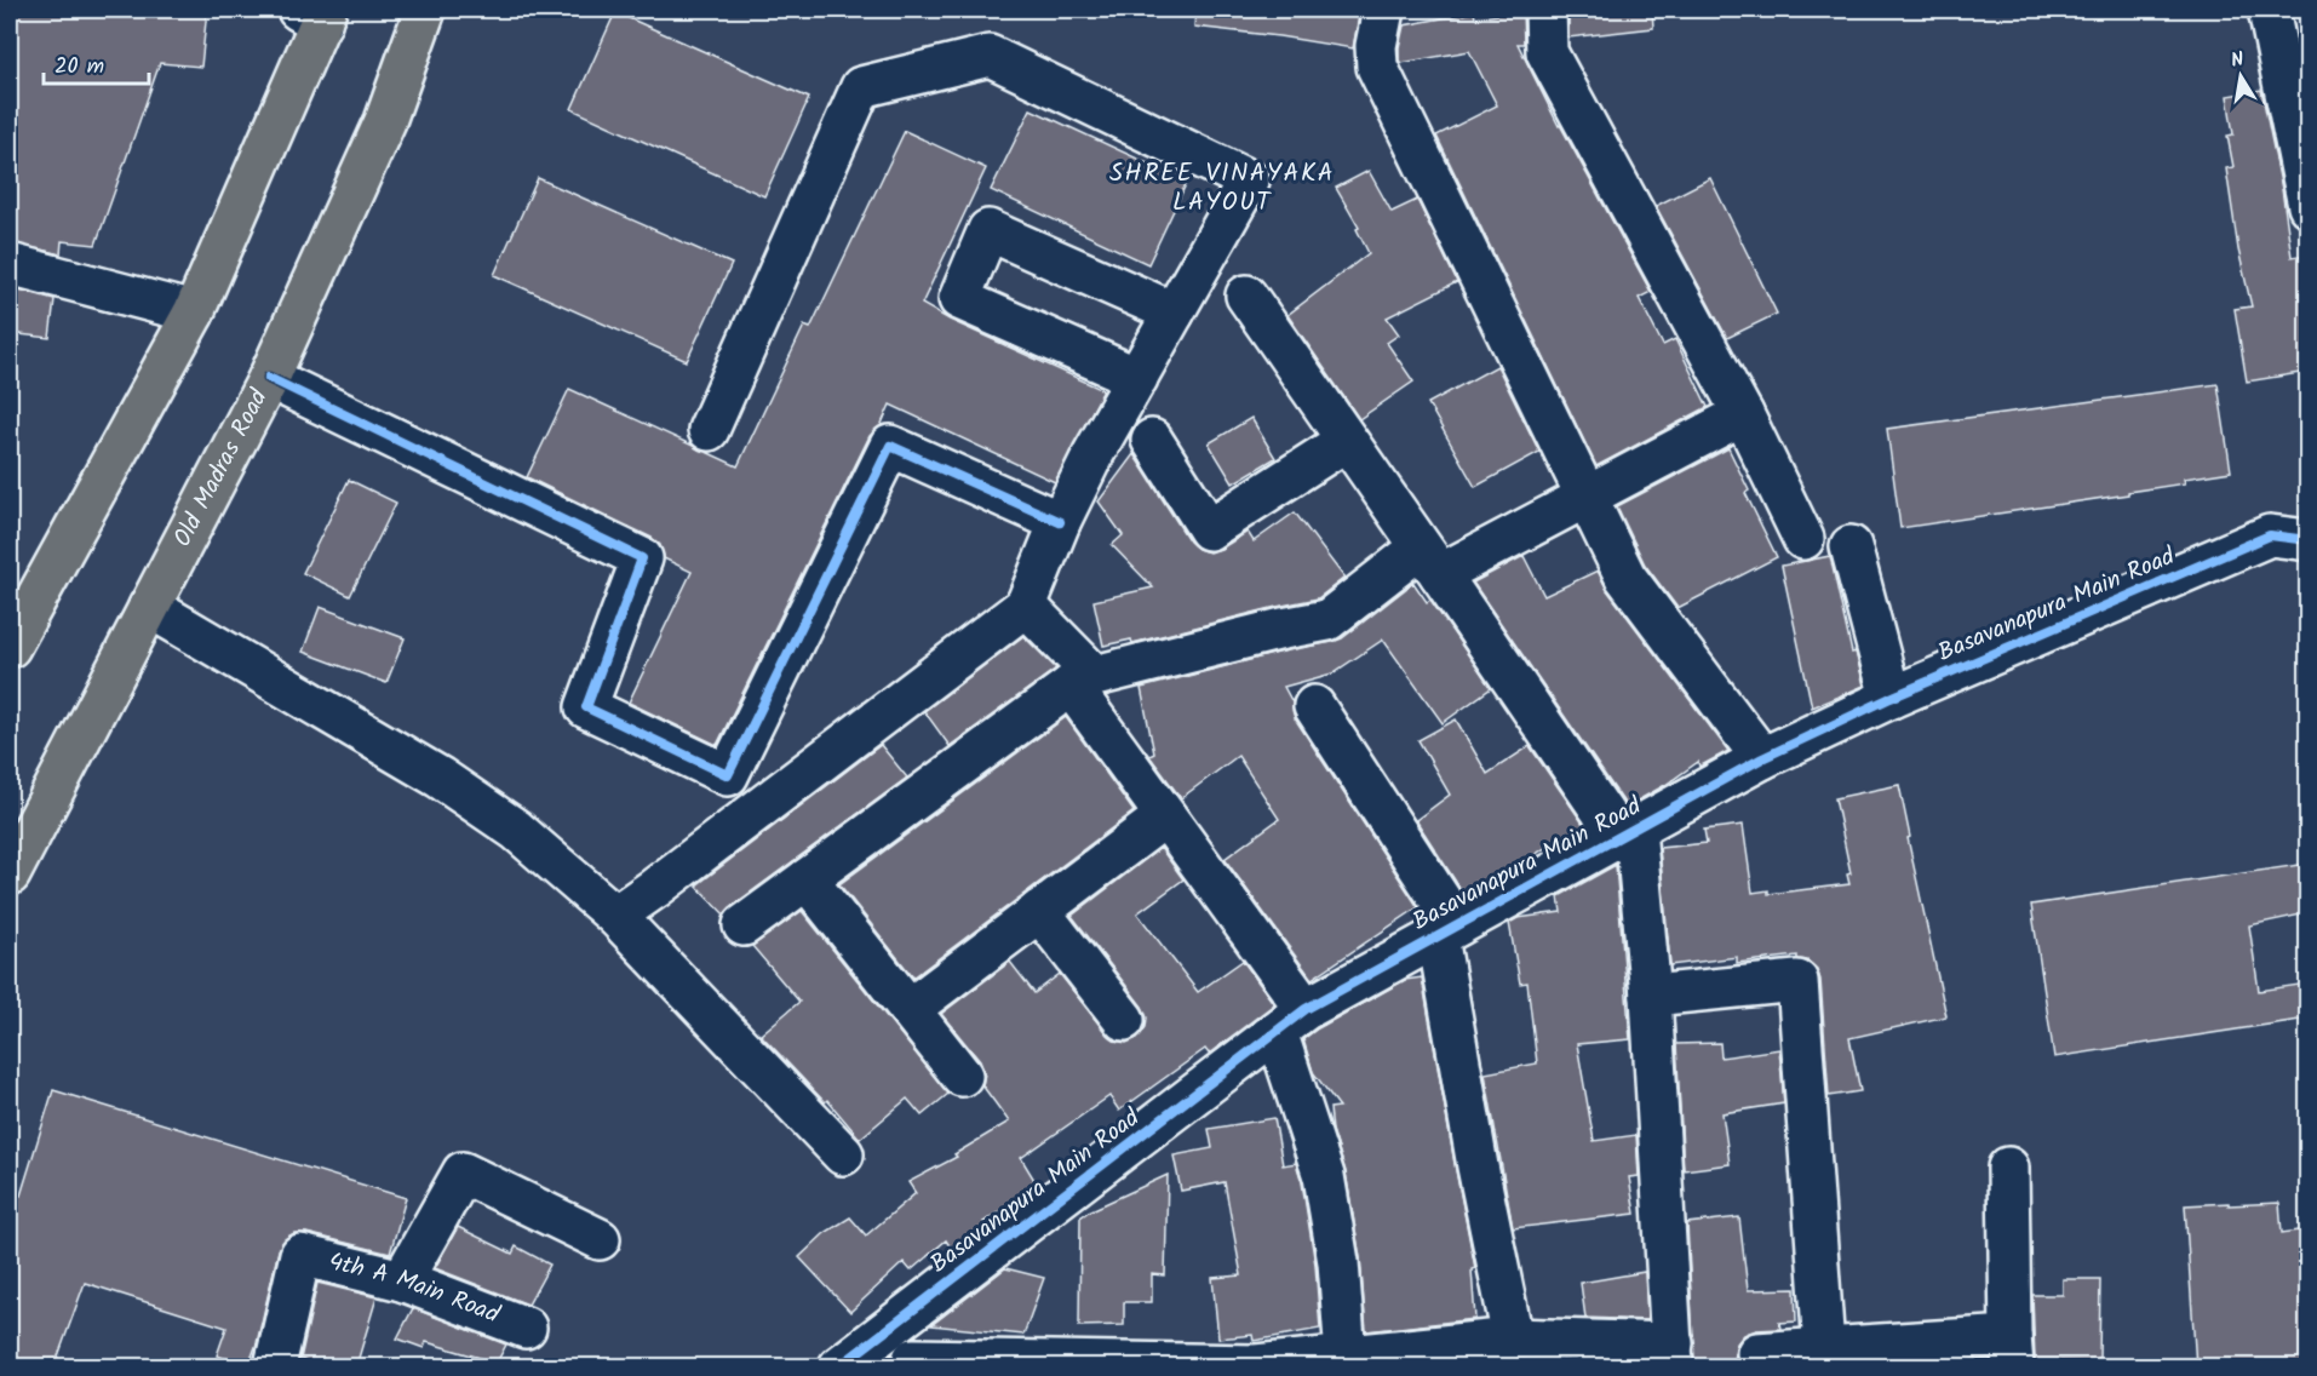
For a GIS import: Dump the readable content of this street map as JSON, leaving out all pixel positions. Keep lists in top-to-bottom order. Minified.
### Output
{"streets":{"highway":["Old Madras Road"],"street":["Basavanapura Main Road","4th A Main Road"]},"districts":["SHREE VINAYAKA LAYOUT"],"scale_bar":"20 m","north":"top"}
